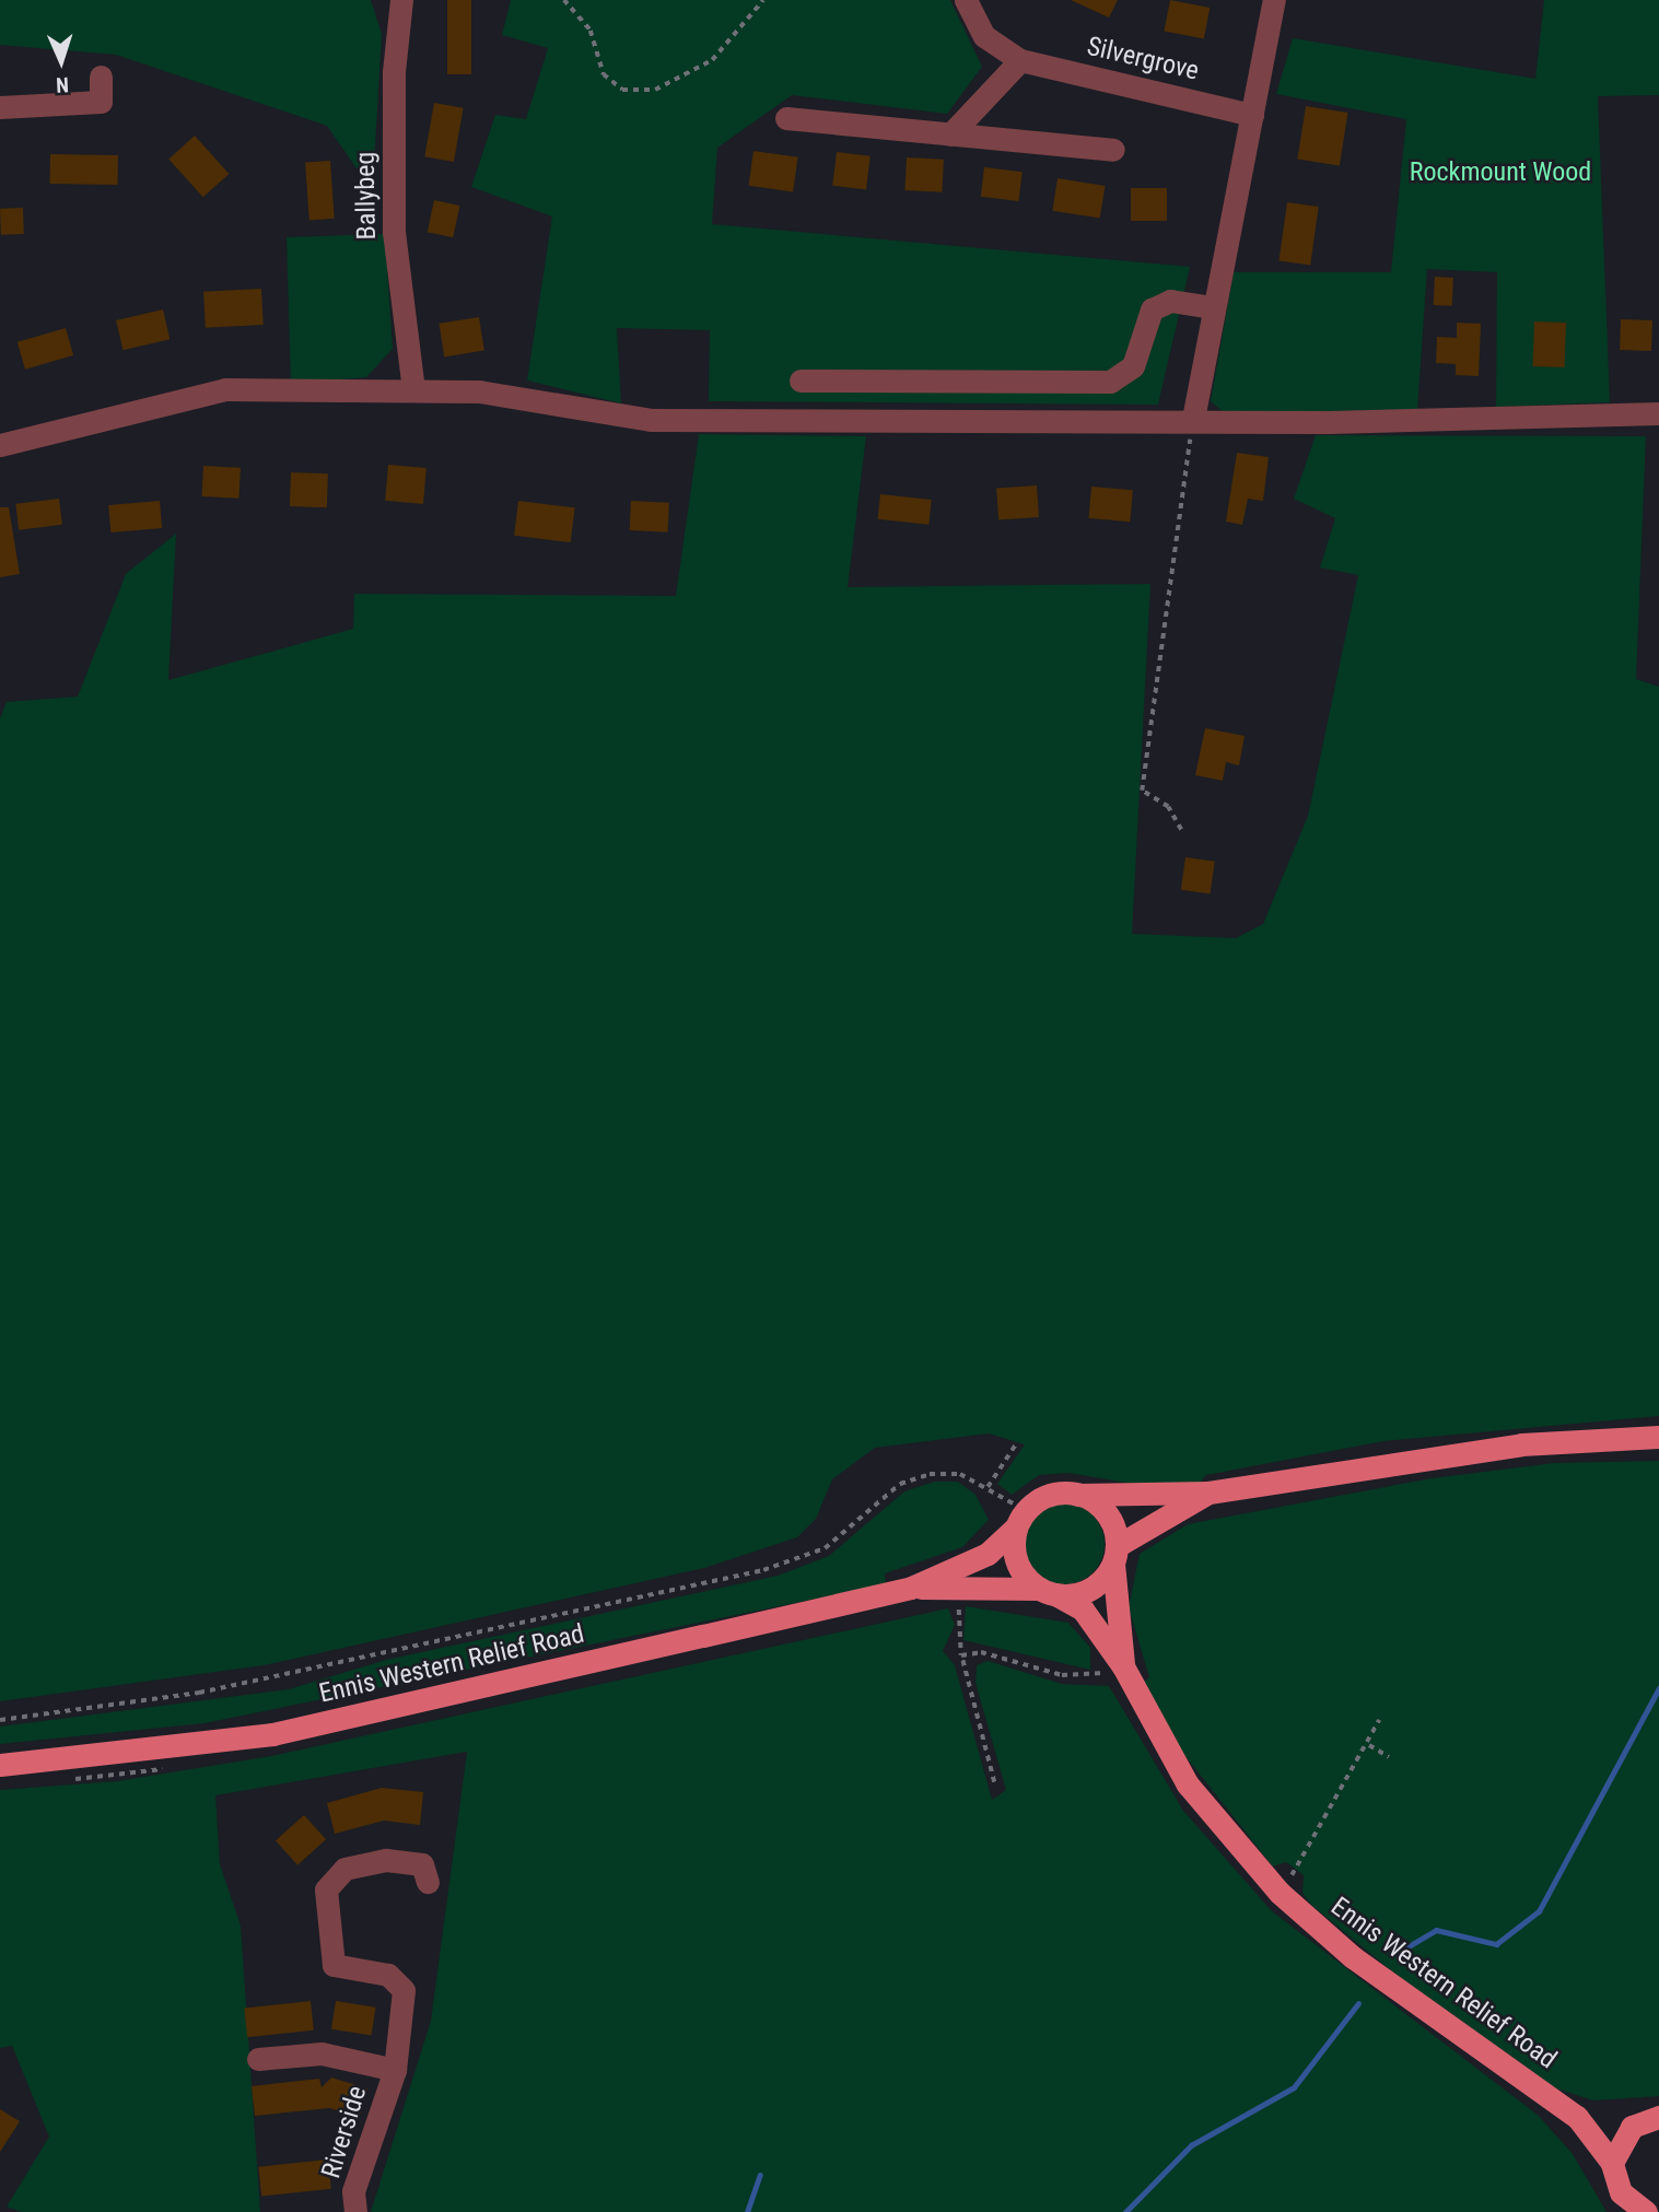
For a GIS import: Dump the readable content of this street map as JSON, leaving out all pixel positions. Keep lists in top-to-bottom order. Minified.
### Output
{"streets":{"main road":["Ennis Western Relief Road"],"street":["Silvergrove","Ballybeg","Riverside"]},"parks":["Rockmount Wood"],"north":"bottom"}
